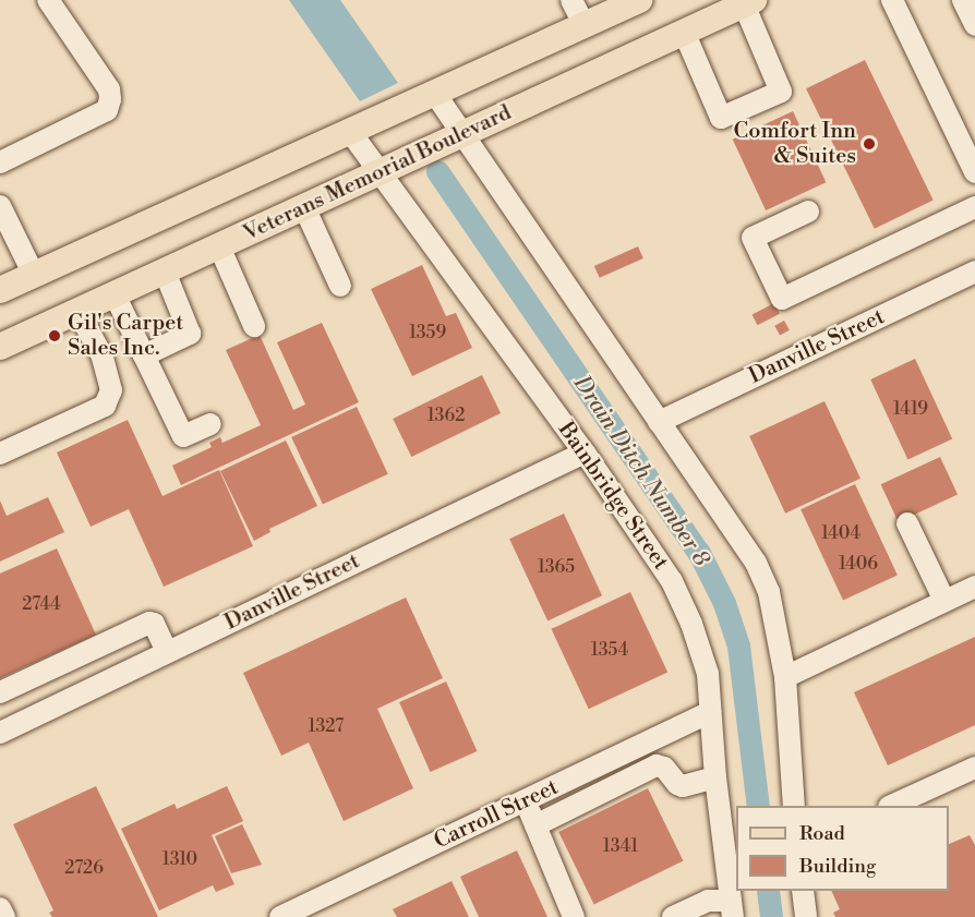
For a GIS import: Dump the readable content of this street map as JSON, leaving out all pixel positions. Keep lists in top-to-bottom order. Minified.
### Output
{"streets":{"main road":["Veterans Memorial Boulevard"],"street":["Danville Street","Bainbridge Street","Carroll Street"]},"crossings":[["Veterans Memorial Boulevard","Bainbridge Street"],["Danville Street","Bainbridge Street"],["Bainbridge Street","Carroll Street"]],"water":["Drain Ditch Number 8"],"places":["Comfort Inn & Suites","Gil's Carpet Sales Inc."],"house_numbers":["1359","1419","1362","1404","1406","1365","2744","1354","1327","1341","1310","2726"],"legend":["Road","Building"]}
